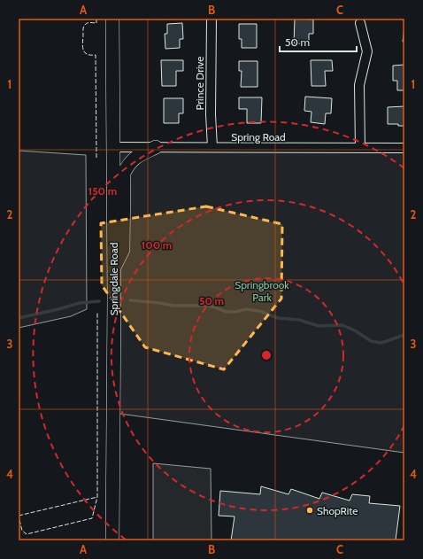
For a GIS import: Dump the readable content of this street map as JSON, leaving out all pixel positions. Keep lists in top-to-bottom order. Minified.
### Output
{"streets":{"main road":["Springdale Road"],"street":["Prince Drive","Spring Road"]},"crossings":[["Prince Drive","Spring Road"],["Spring Road","Springdale Road"]],"parks":["Springbrook Park"],"places":["ShopRite"],"scale_bar":"50 m","grid":{"columns":["A","B","C"],"rows":["1","2","3","4"]},"rings":["150 m","100 m","50 m"]}
